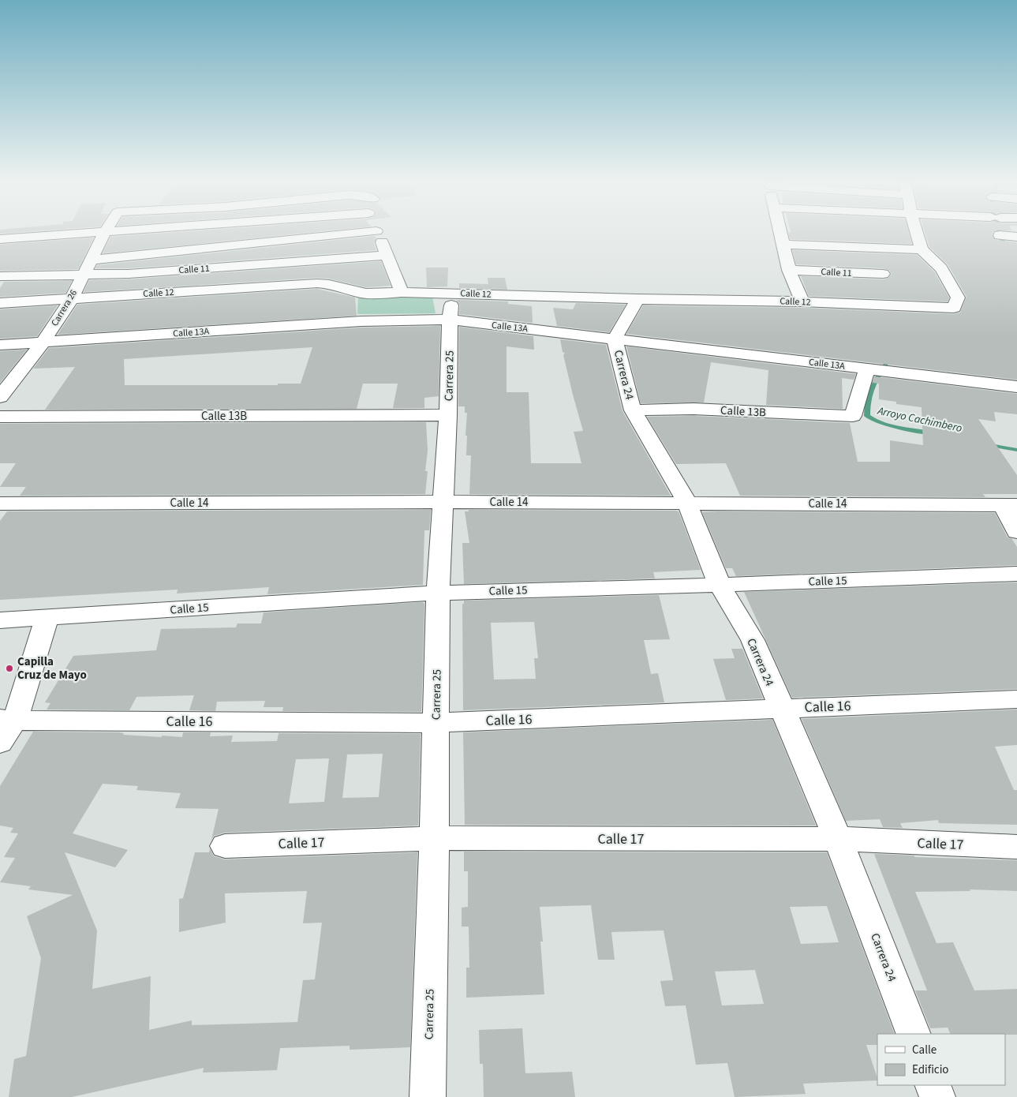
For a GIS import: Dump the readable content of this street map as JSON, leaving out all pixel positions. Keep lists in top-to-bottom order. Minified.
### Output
{"streets":{"street":["Calle 11","Calle 12","Carrera 26","Calle 13A","Carrera 24","Carrera 25","Calle 13B","Calle 14","Calle 15","Calle 16","Calle 17"]},"crossings":[["Calle 11","Carrera 26"],["Calle 12","Carrera 26"],["Calle 12","Carrera 24"],["Calle 12","Carrera 25"],["Carrera 26","Calle 13A"],["Calle 13A","Carrera 24"],["Calle 13A","Carrera 25"],["Calle 13A","Calle 13B"],["Carrera 24","Calle 13B"],["Carrera 24","Calle 14"],["Carrera 24","Calle 15"],["Carrera 24","Calle 16"],["Carrera 24","Calle 17"],["Carrera 25","Calle 13B"],["Carrera 25","Calle 14"],["Carrera 25","Calle 15"],["Carrera 25","Calle 16"],["Carrera 25","Calle 17"]],"water":["Arroyo Cachimbero"],"places":["Capilla Cruz de Mayo"],"legend":["Calle","Edificio"]}
